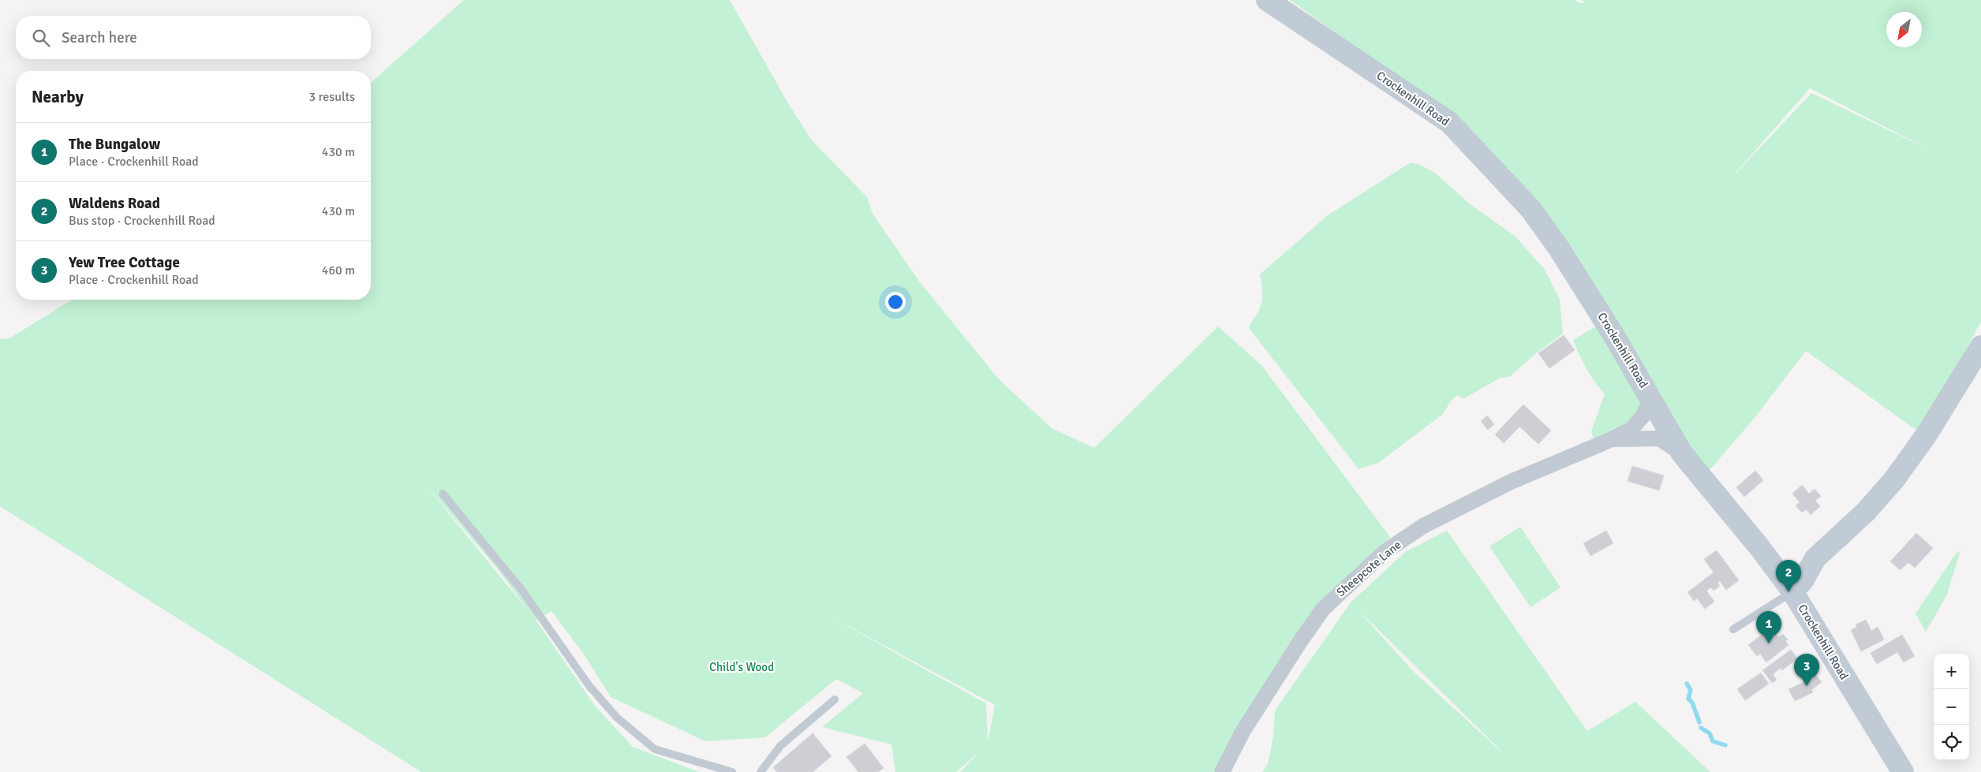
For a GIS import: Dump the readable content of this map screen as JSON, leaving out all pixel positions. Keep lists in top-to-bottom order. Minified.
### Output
{"streets":{"main road":["Crockenhill Road"],"street":["Sheepcote Lane"]},"crossings":[["Crockenhill Road","Sheepcote Lane"]],"parks":["Child's Wood"],"north":"bottom left","page":{"search":"Search here","heading":["Nearby","3 results"],"list":[{"mark":"1","name":"The Bungalow","note":"Place · Crockenhill Road","value":"430 m"},{"mark":"2","name":"Waldens Road","note":"Bus stop · Crockenhill Road","value":"430 m"},{"mark":"3","name":"Yew Tree Cottage","note":"Place · Crockenhill Road","value":"460 m"}],"pins":["2","1","3"],"map_buttons":["+","−"]}}
